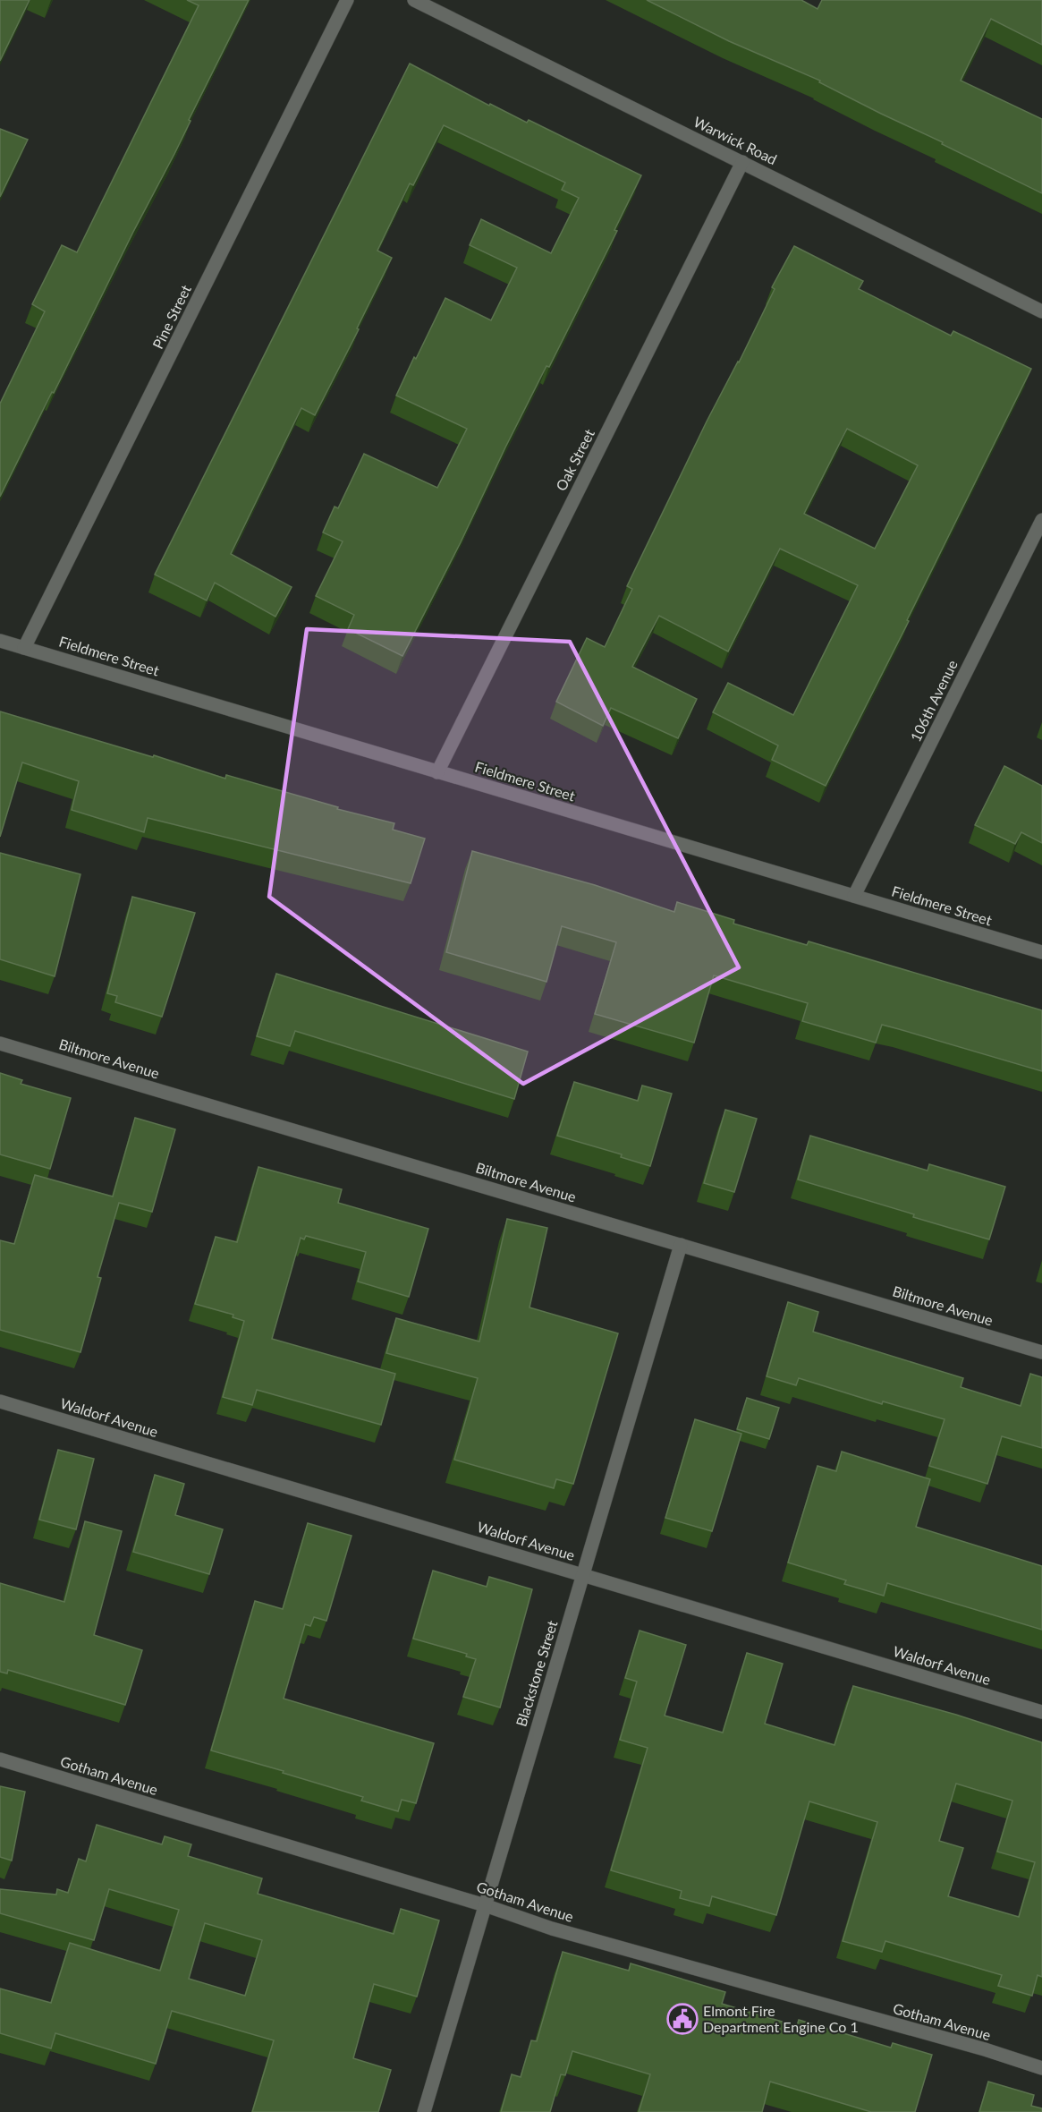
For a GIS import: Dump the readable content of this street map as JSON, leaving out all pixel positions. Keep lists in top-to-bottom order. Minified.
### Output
{"streets":{"street":["Warwick Road","Pine Street","Oak Street","Fieldmere Street","106th Avenue","Biltmore Avenue","Waldorf Avenue","Blackstone Street","Gotham Avenue"]},"crossings":[["Warwick Road","Oak Street"],["Pine Street","Fieldmere Street"],["Oak Street","Fieldmere Street"],["Fieldmere Street","106th Avenue"],["Biltmore Avenue","Blackstone Street"],["Waldorf Avenue","Blackstone Street"],["Blackstone Street","Gotham Avenue"]],"places":{"public building":["Elmont Fire Department Engine Co 1"]}}
